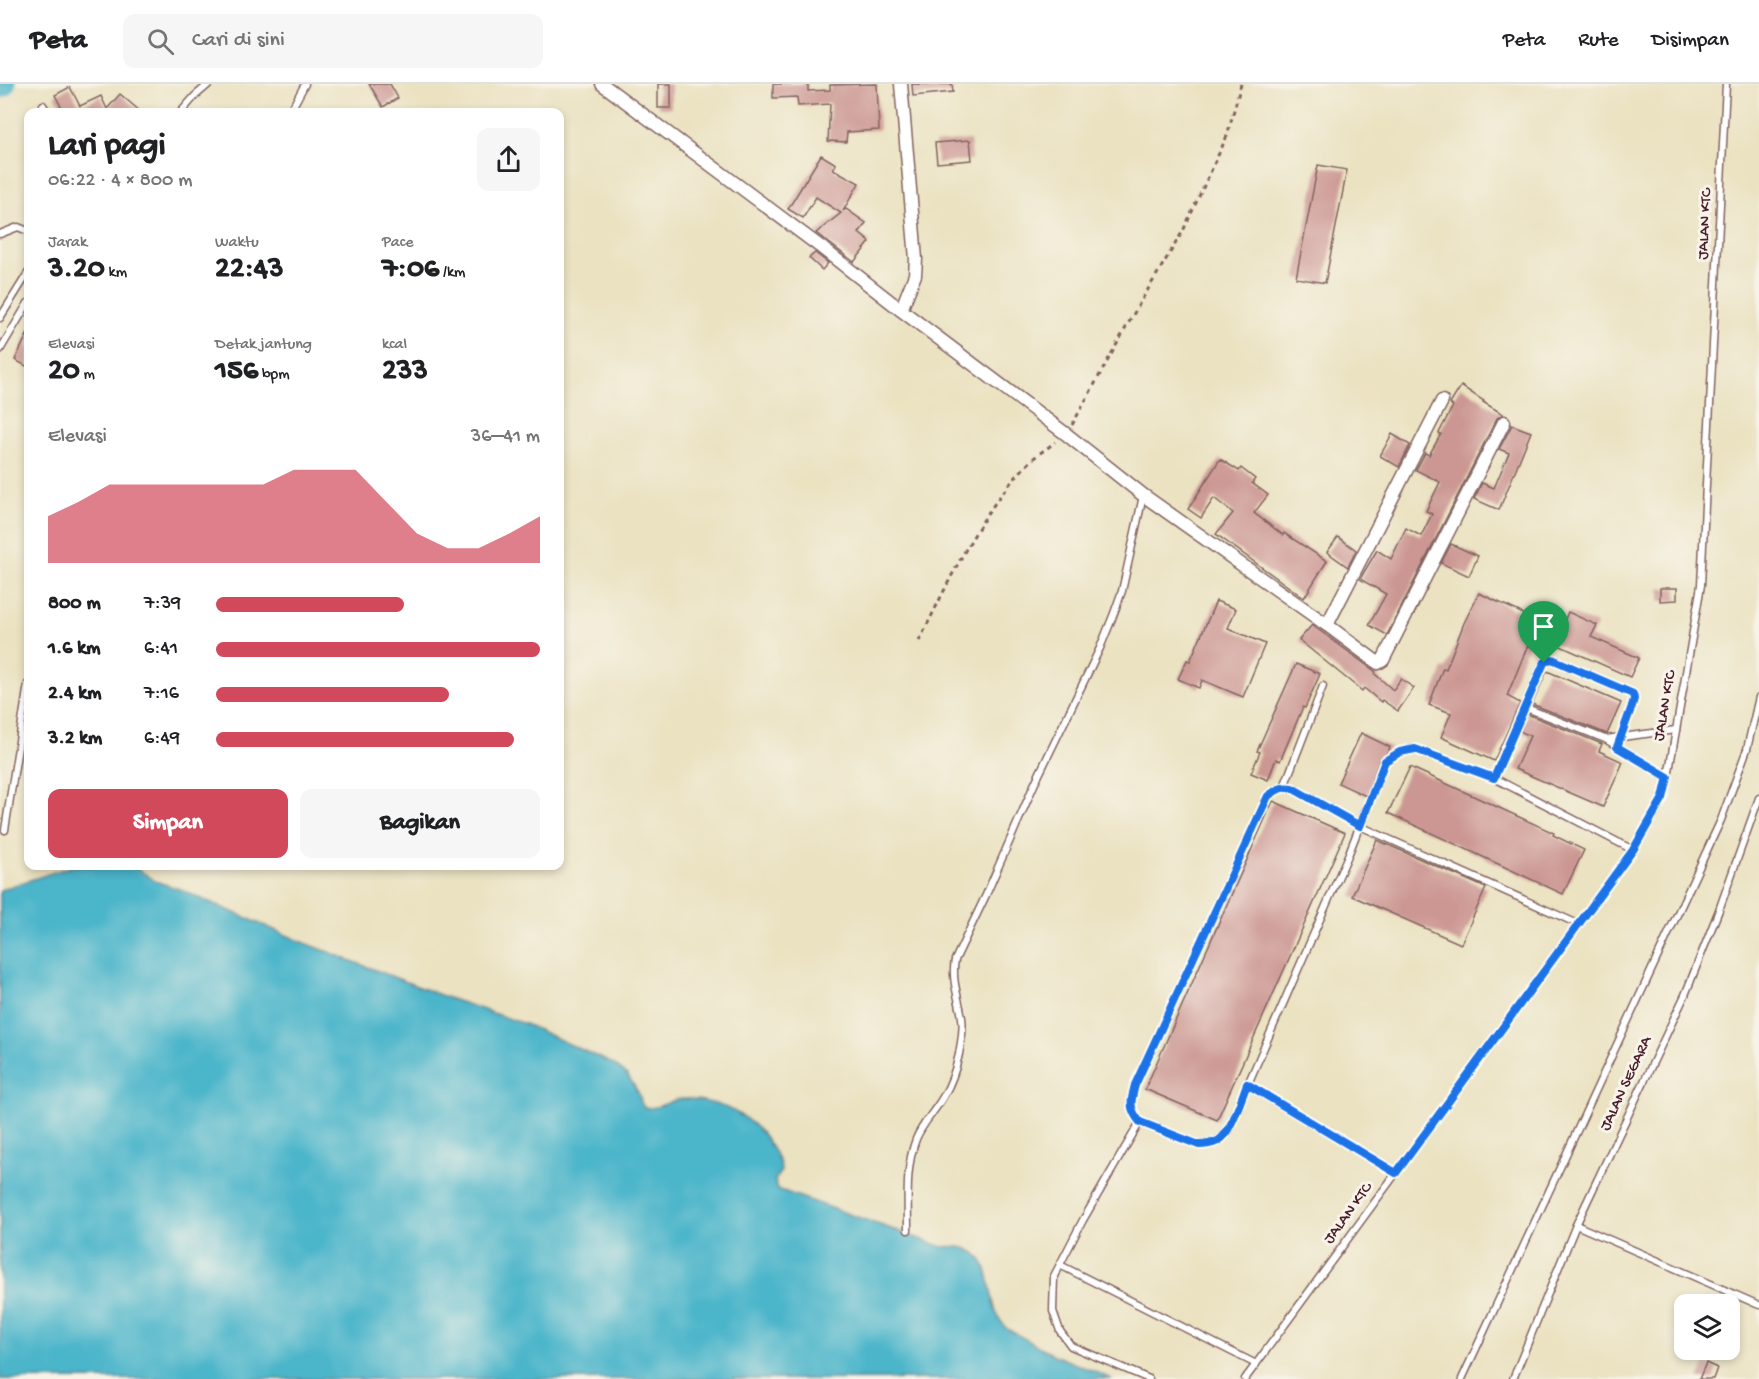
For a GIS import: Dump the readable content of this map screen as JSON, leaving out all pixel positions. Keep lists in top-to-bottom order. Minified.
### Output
{"streets":{"lane":["JALAN KTC","JALAN SEGARA"]},"page":{"header":"Peta","search":"Cari di sini","nav":["Peta","Rute","Disimpan"],"heading":["Lari pagi","06:22 · 4 × 800 m"],"stats":[["Jarak","3.20 km"],["Waktu","22:43"],["Pace","7:06 /km"],["Elevasi","20 m"],["Detak jantung","156 bpm"],["kcal","233"]],"chart":["Elevasi","36–41 m"],"list":[{"name":"800 m","note":"7:39"},{"name":"1.6 km","note":"6:41"},{"name":"2.4 km","note":"7:16"},{"name":"3.2 km","note":"6:49"}],"buttons":["Simpan","Bagikan"]}}
